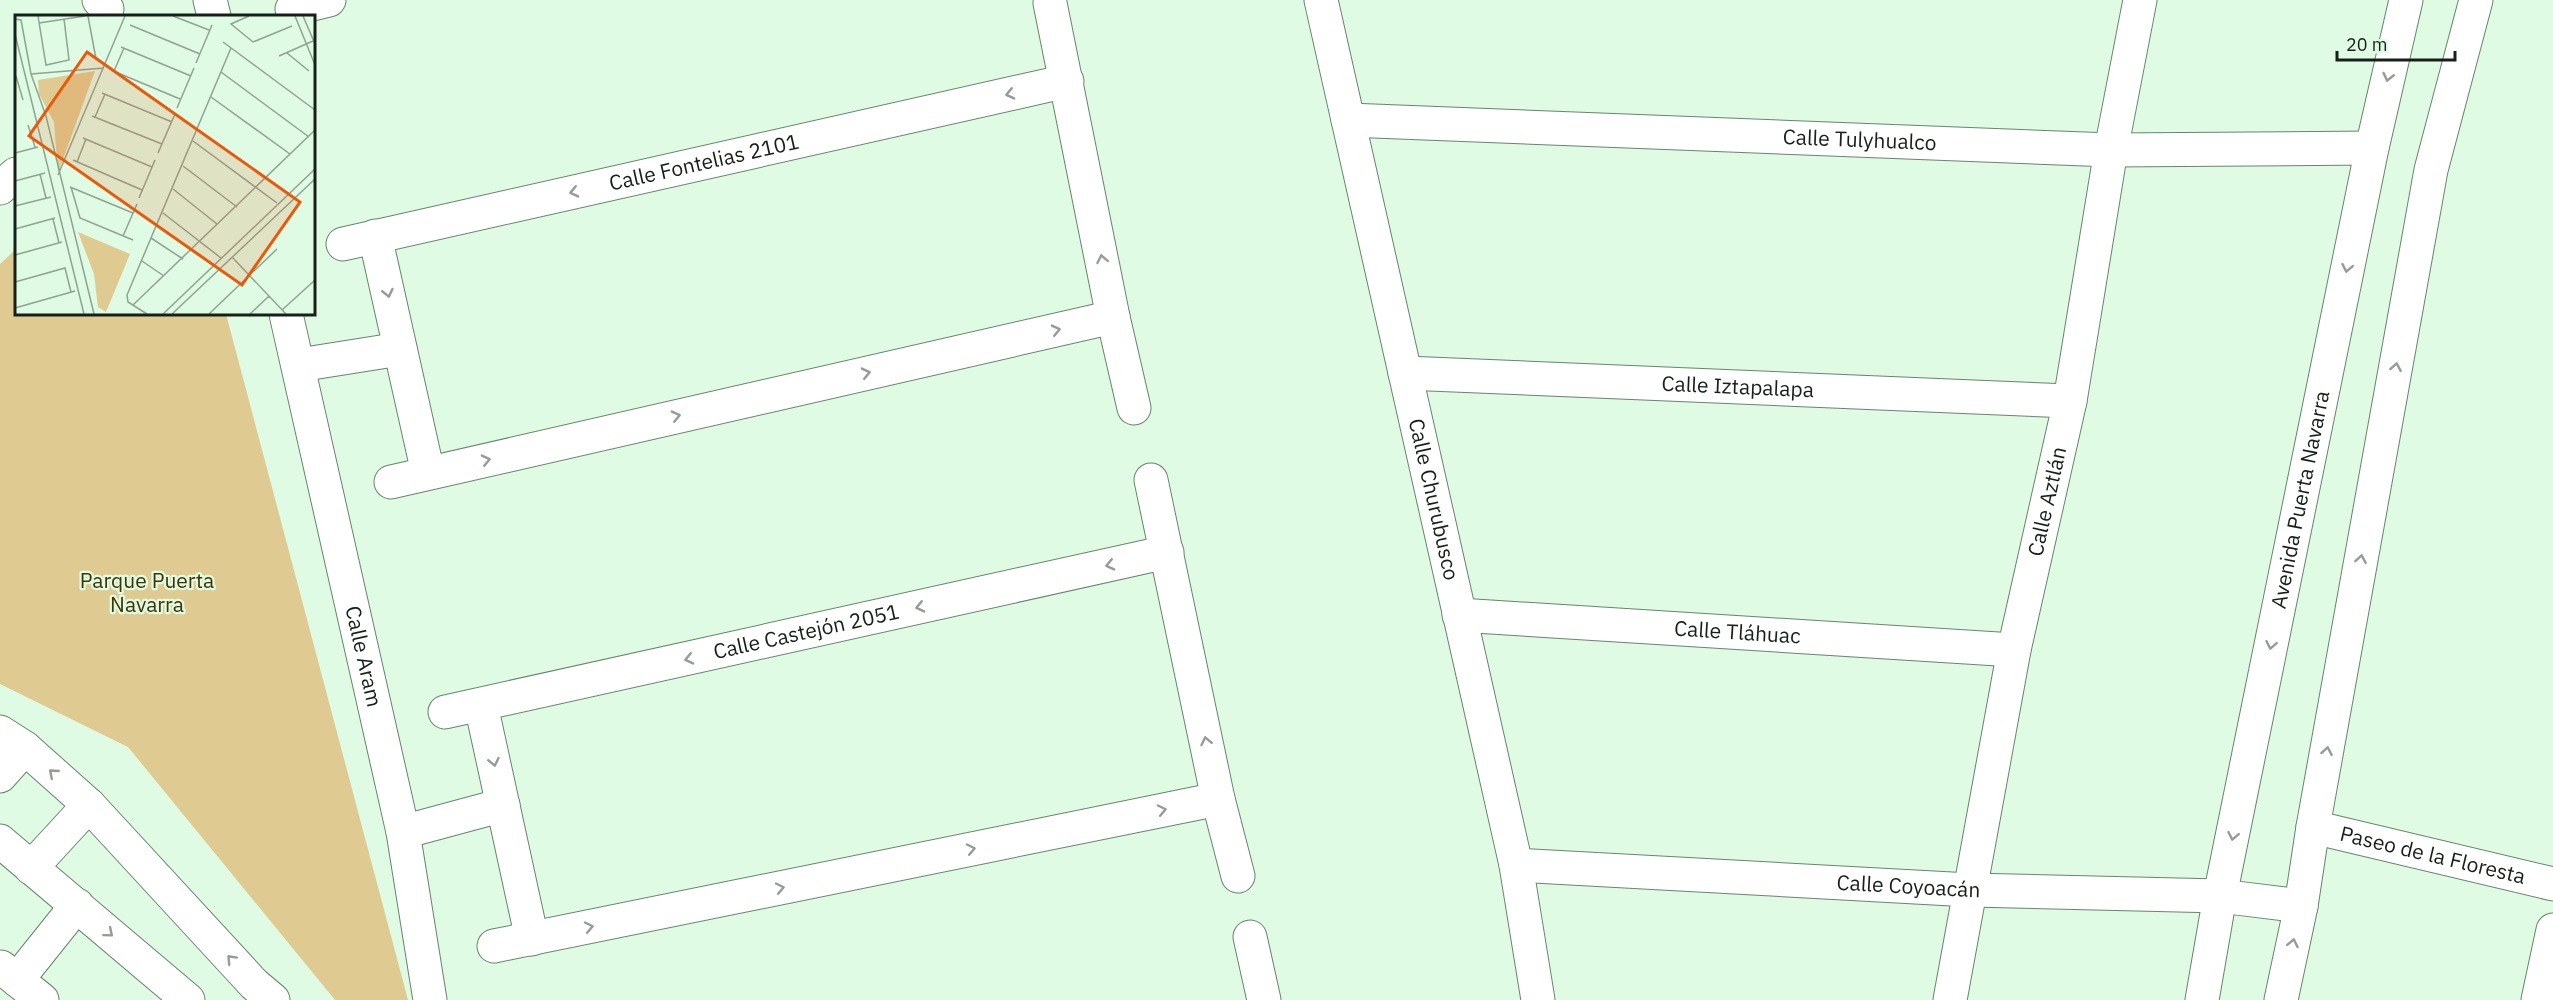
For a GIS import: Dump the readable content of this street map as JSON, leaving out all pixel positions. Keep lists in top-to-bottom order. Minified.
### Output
{"streets":{"street":["Calle Tulyhualco","Calle Fontelias 2101","Calle Iztapalapa","Calle Churubusco","Avenida Puerta Navarra","Calle Aztlán","Calle Castejón 2051","Calle Tláhuac","Calle Aram","Paseo de la Floresta","Calle Coyoacán"]},"crossings":[["Calle Tulyhualco","Calle Churubusco"],["Calle Tulyhualco","Avenida Puerta Navarra"],["Calle Tulyhualco","Calle Aztlán"],["Calle Iztapalapa","Calle Churubusco"],["Calle Iztapalapa","Calle Aztlán"],["Calle Churubusco","Calle Tláhuac"],["Calle Churubusco","Calle Coyoacán"],["Avenida Puerta Navarra","Calle Coyoacán"],["Calle Aztlán","Calle Tláhuac"],["Calle Aztlán","Calle Coyoacán"]],"parks":["Parque Puerta Navarra"],"scale_bar":"20 m"}
